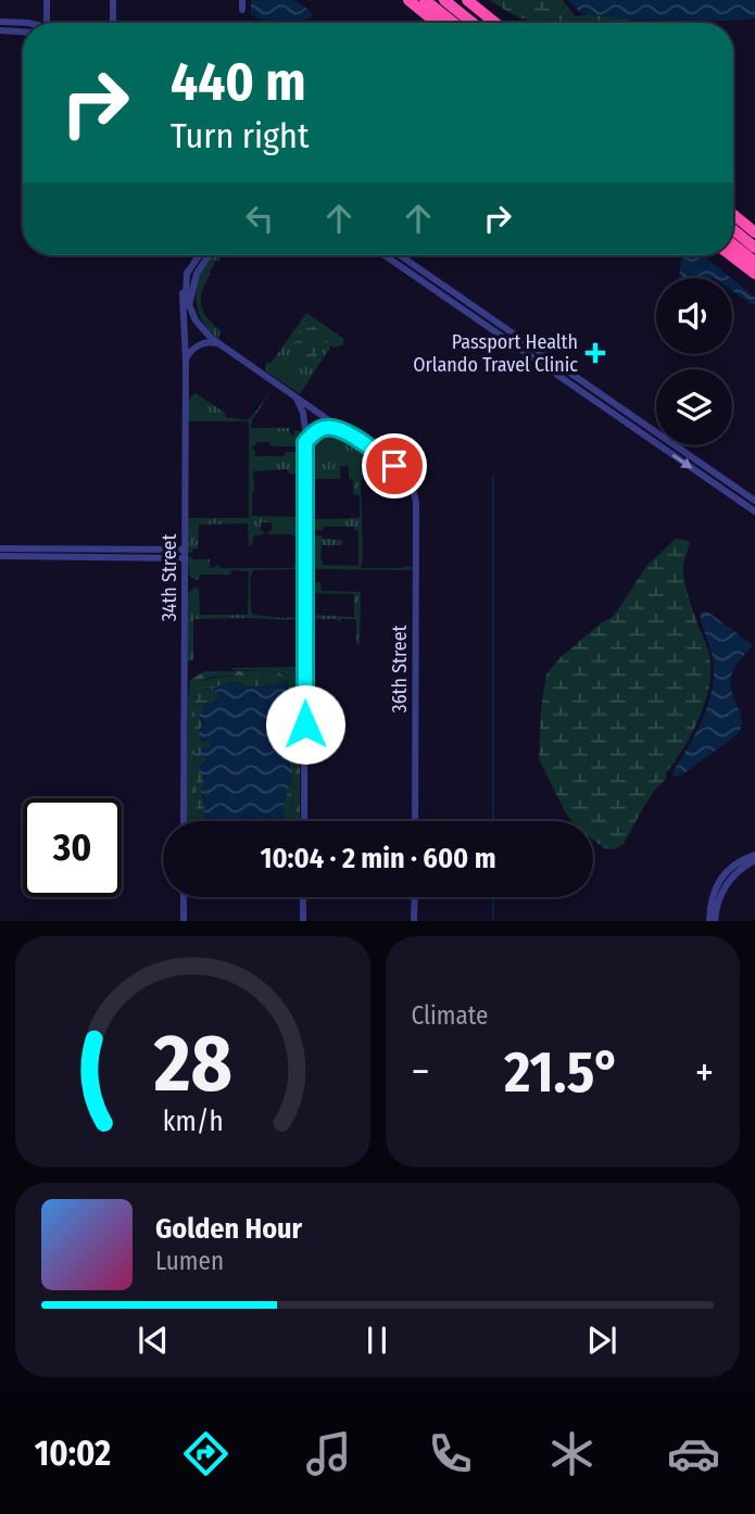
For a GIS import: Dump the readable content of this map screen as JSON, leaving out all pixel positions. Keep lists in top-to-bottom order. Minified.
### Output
{"streets":{"street":["34th Street","36th Street"]},"crossings":[["34th Street","36th Street"]],"places":{"health":["Passport Health Orlando Travel Clinic"]},"page":{"turn":["440 m","Turn right"],"limit":"30","trip":"10:04 · 2 min · 600 m","tile":"Climate","heat":["−","21.5°","+"],"song":["Golden Hour","Lumen"],"tabs":"10:02","gauge":["28","km/h"]}}
